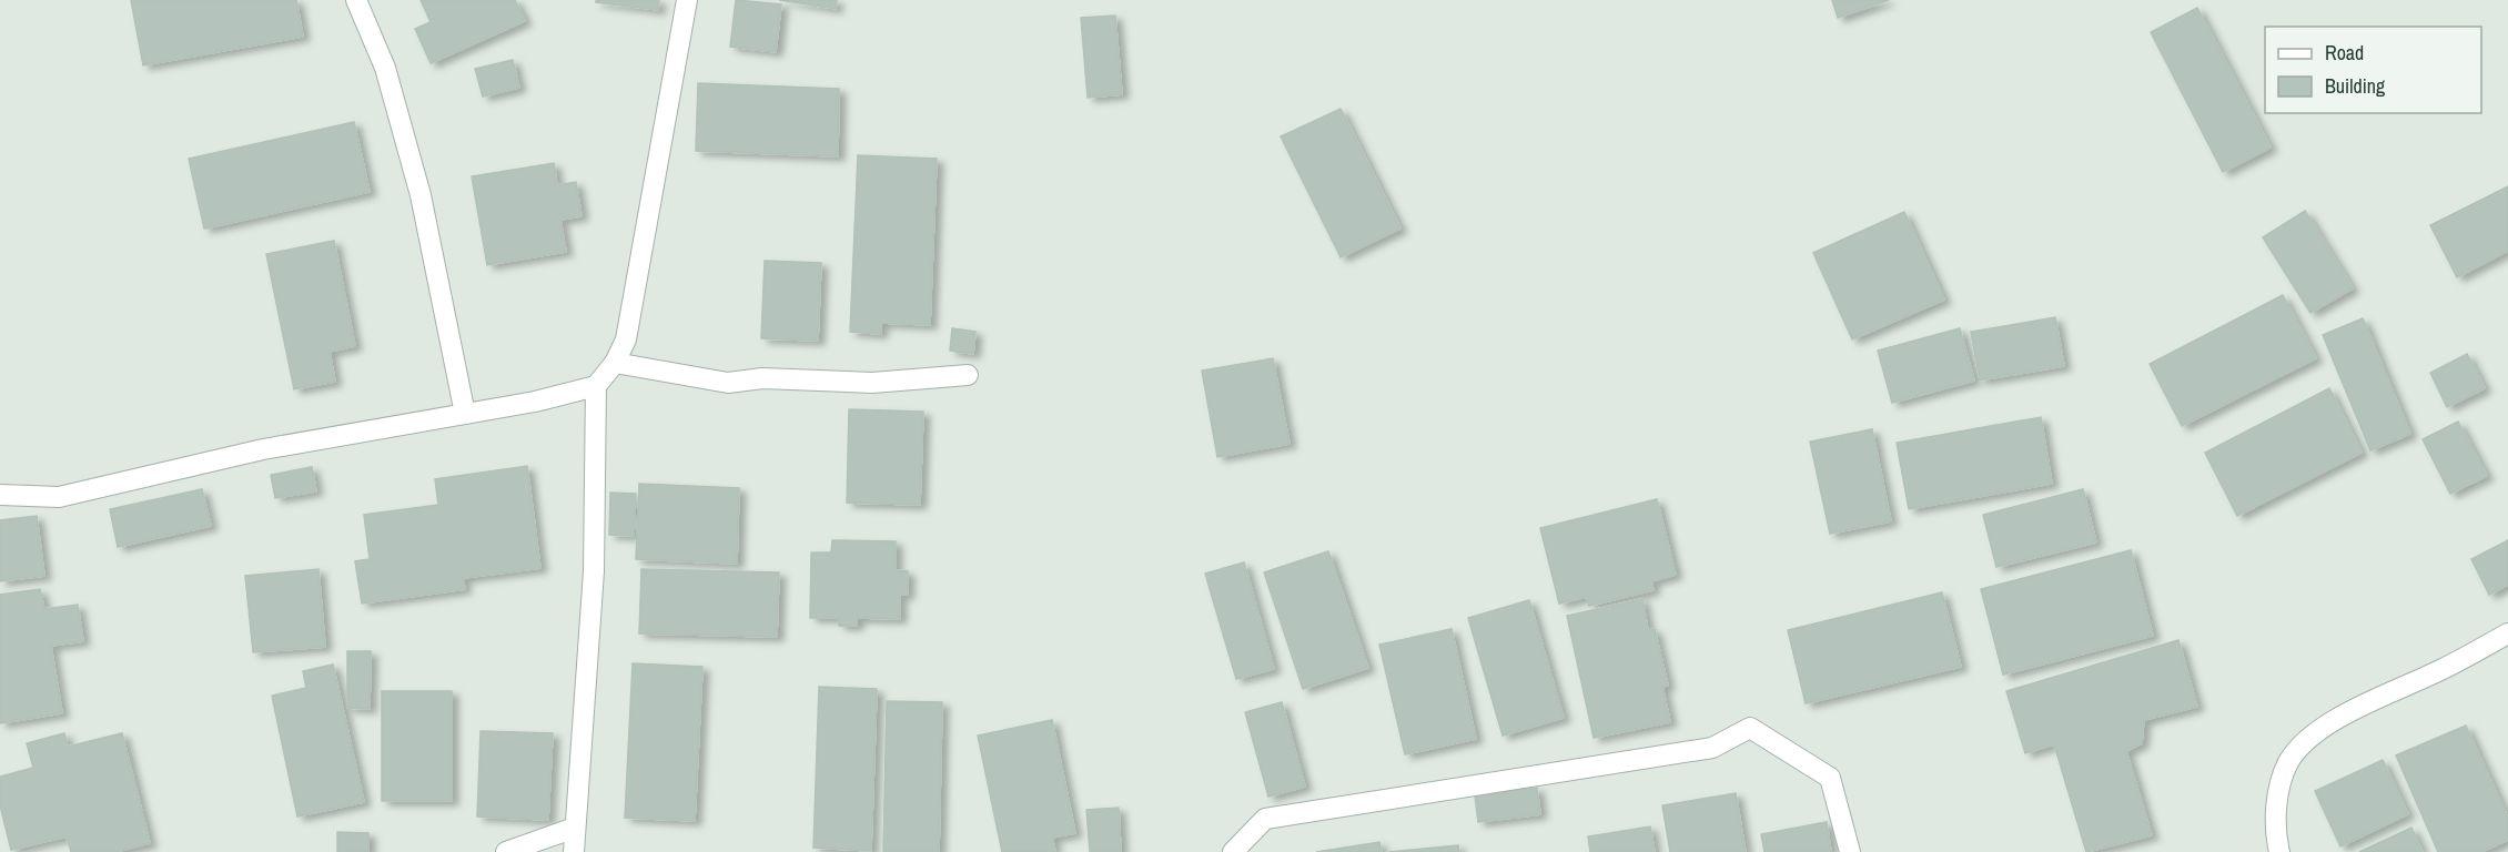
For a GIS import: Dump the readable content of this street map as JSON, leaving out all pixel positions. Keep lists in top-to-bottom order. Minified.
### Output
{"legend":["Road","Building"]}
